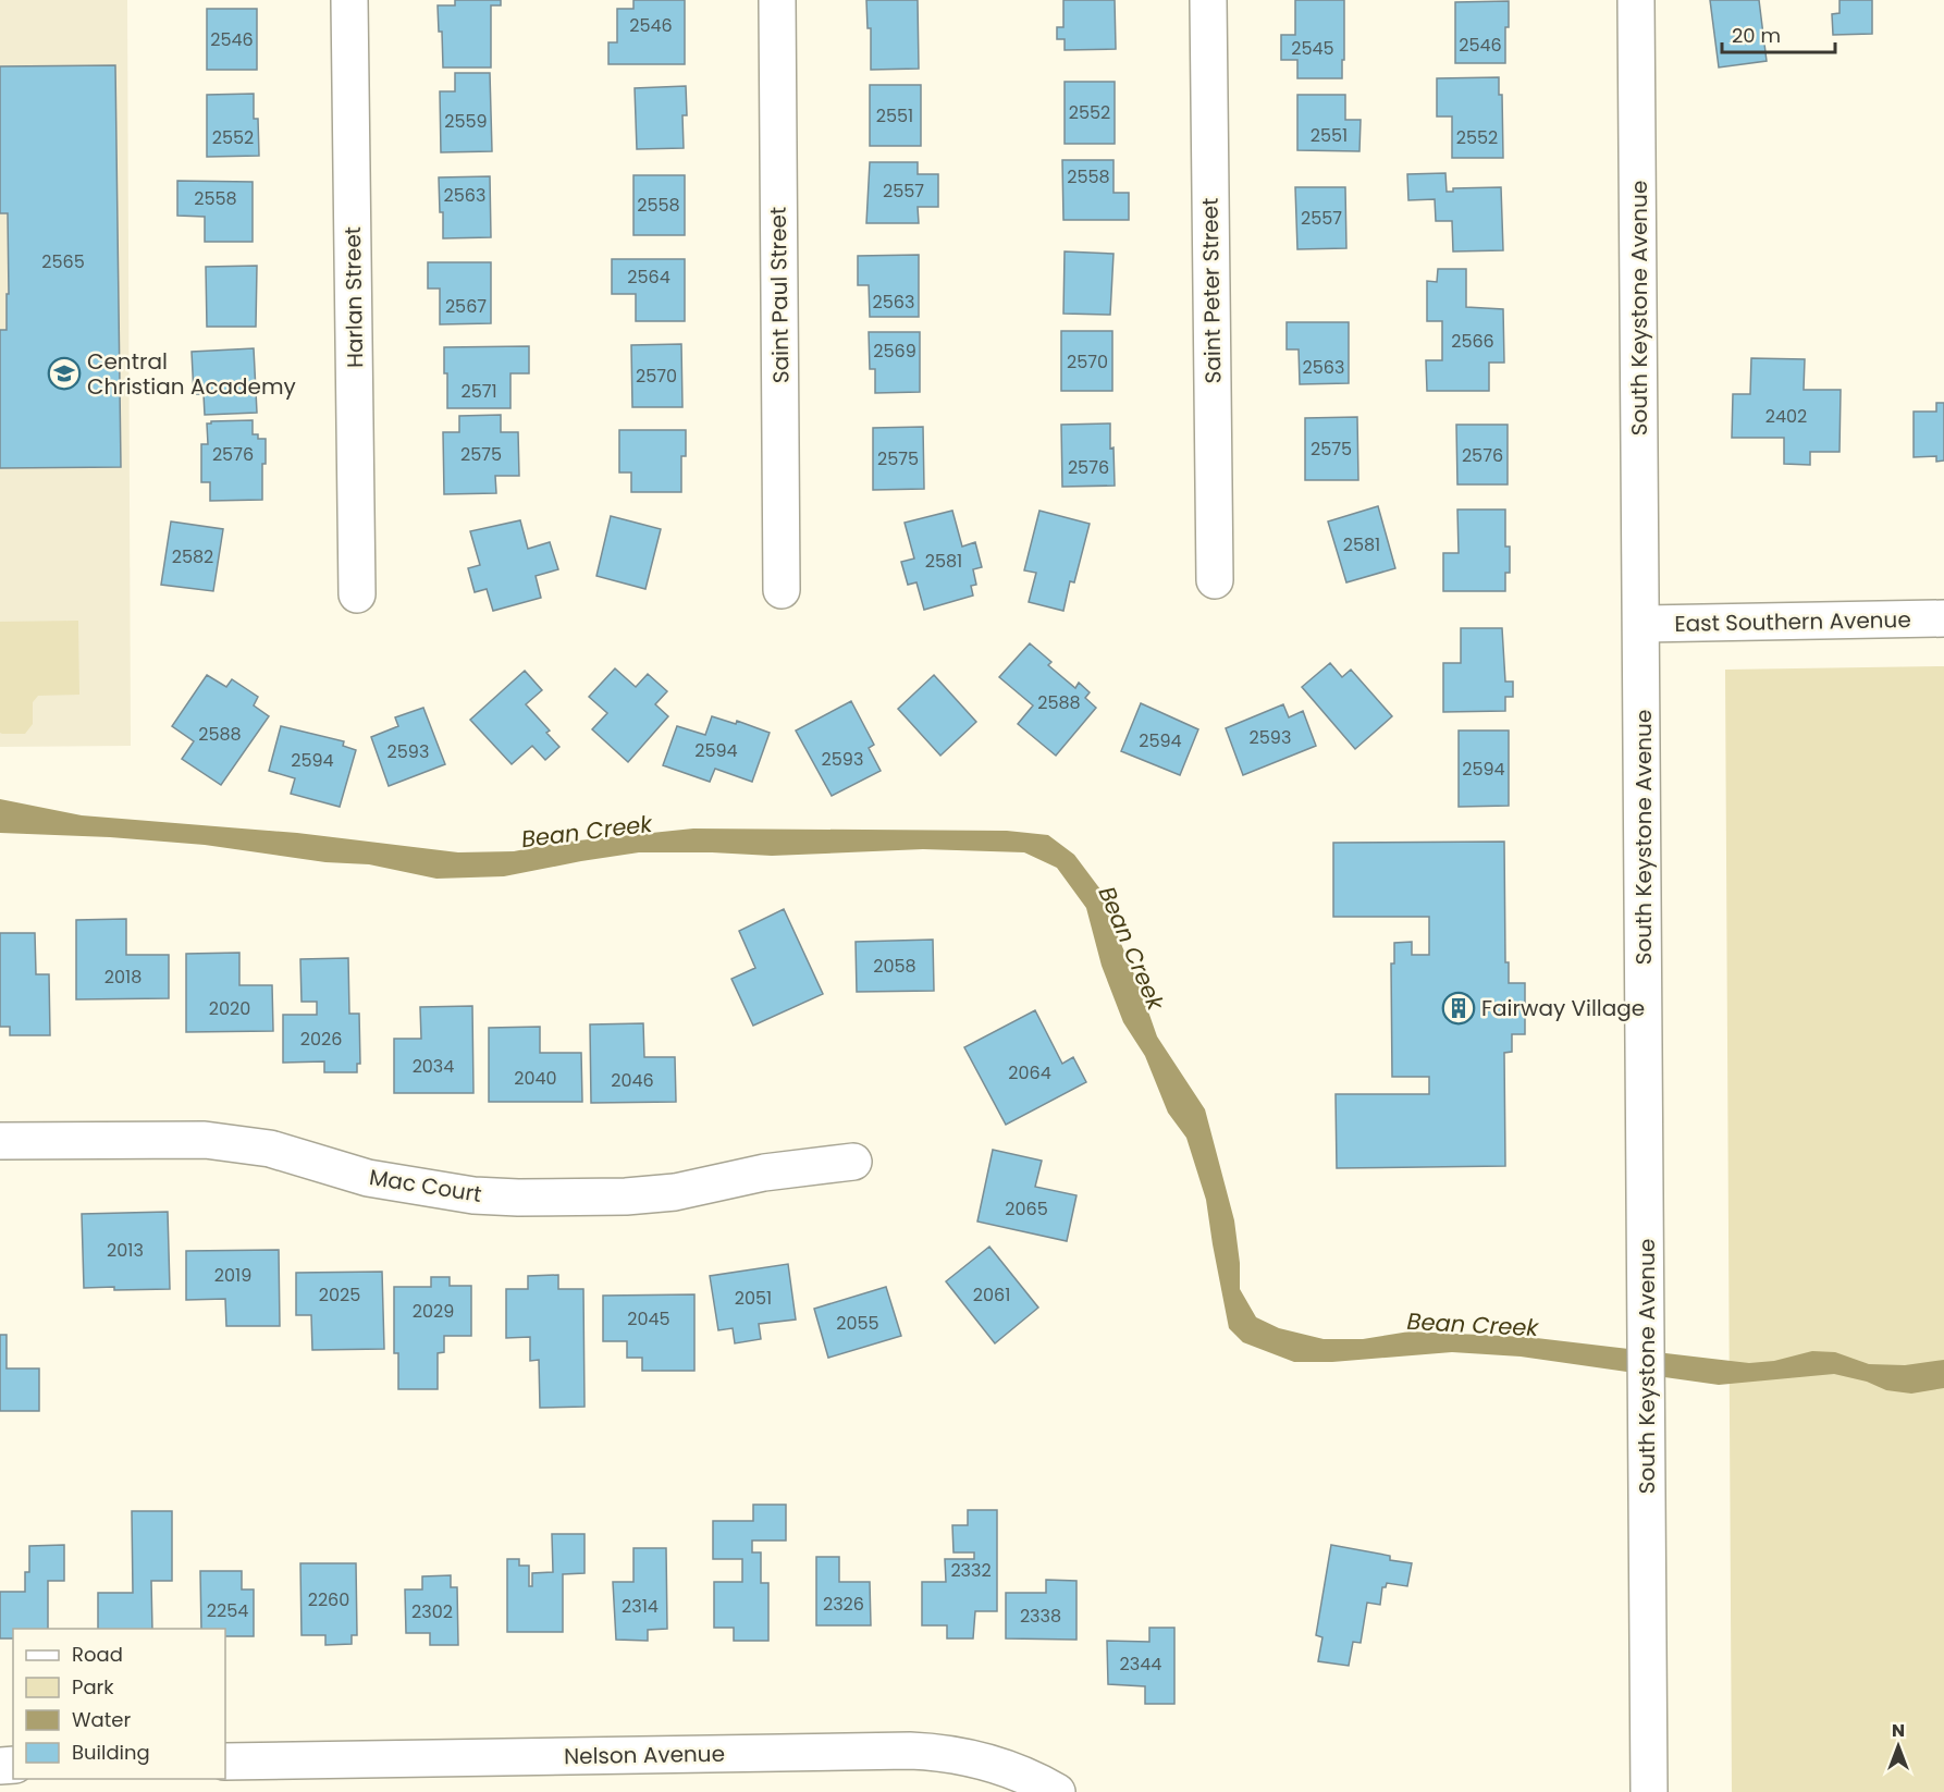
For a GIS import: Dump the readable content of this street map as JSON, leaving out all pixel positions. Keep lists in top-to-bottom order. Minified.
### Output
{"streets":{"street":["Saint Peter Street","Saint Paul Street","Harlan Street","South Keystone Avenue","East Southern Avenue","Mac Court","Nelson Avenue"]},"crossings":[["South Keystone Avenue","East Southern Avenue"]],"water":["Bean Creek"],"places":{"school or university":["Central Christian Academy"],"building":["Fairway Village"]},"house_numbers":["2546","2546","2546","2545","2552","2551","2559","2551","2552","2552","2558","2557","2563","2558","2558","2557","2565","2564","2563","2567","2566","2569","2570","2563","2570","2571","2402","2575","2576","2575","2576","2575","2576","2581","2582","2581","2588","2588","2593","2594","2594","2593","2593","2594","2594","2058","2018","2020","2026","2034","2064","2040","2046","2065","2013","2019","2025","2061","2051","2029","2045","2055","2332","2260","2326","2314","2254","2302","2338","2344"],"legend":["Road","Park","Water","Building"],"scale_bar":"20 m","north":"top"}
